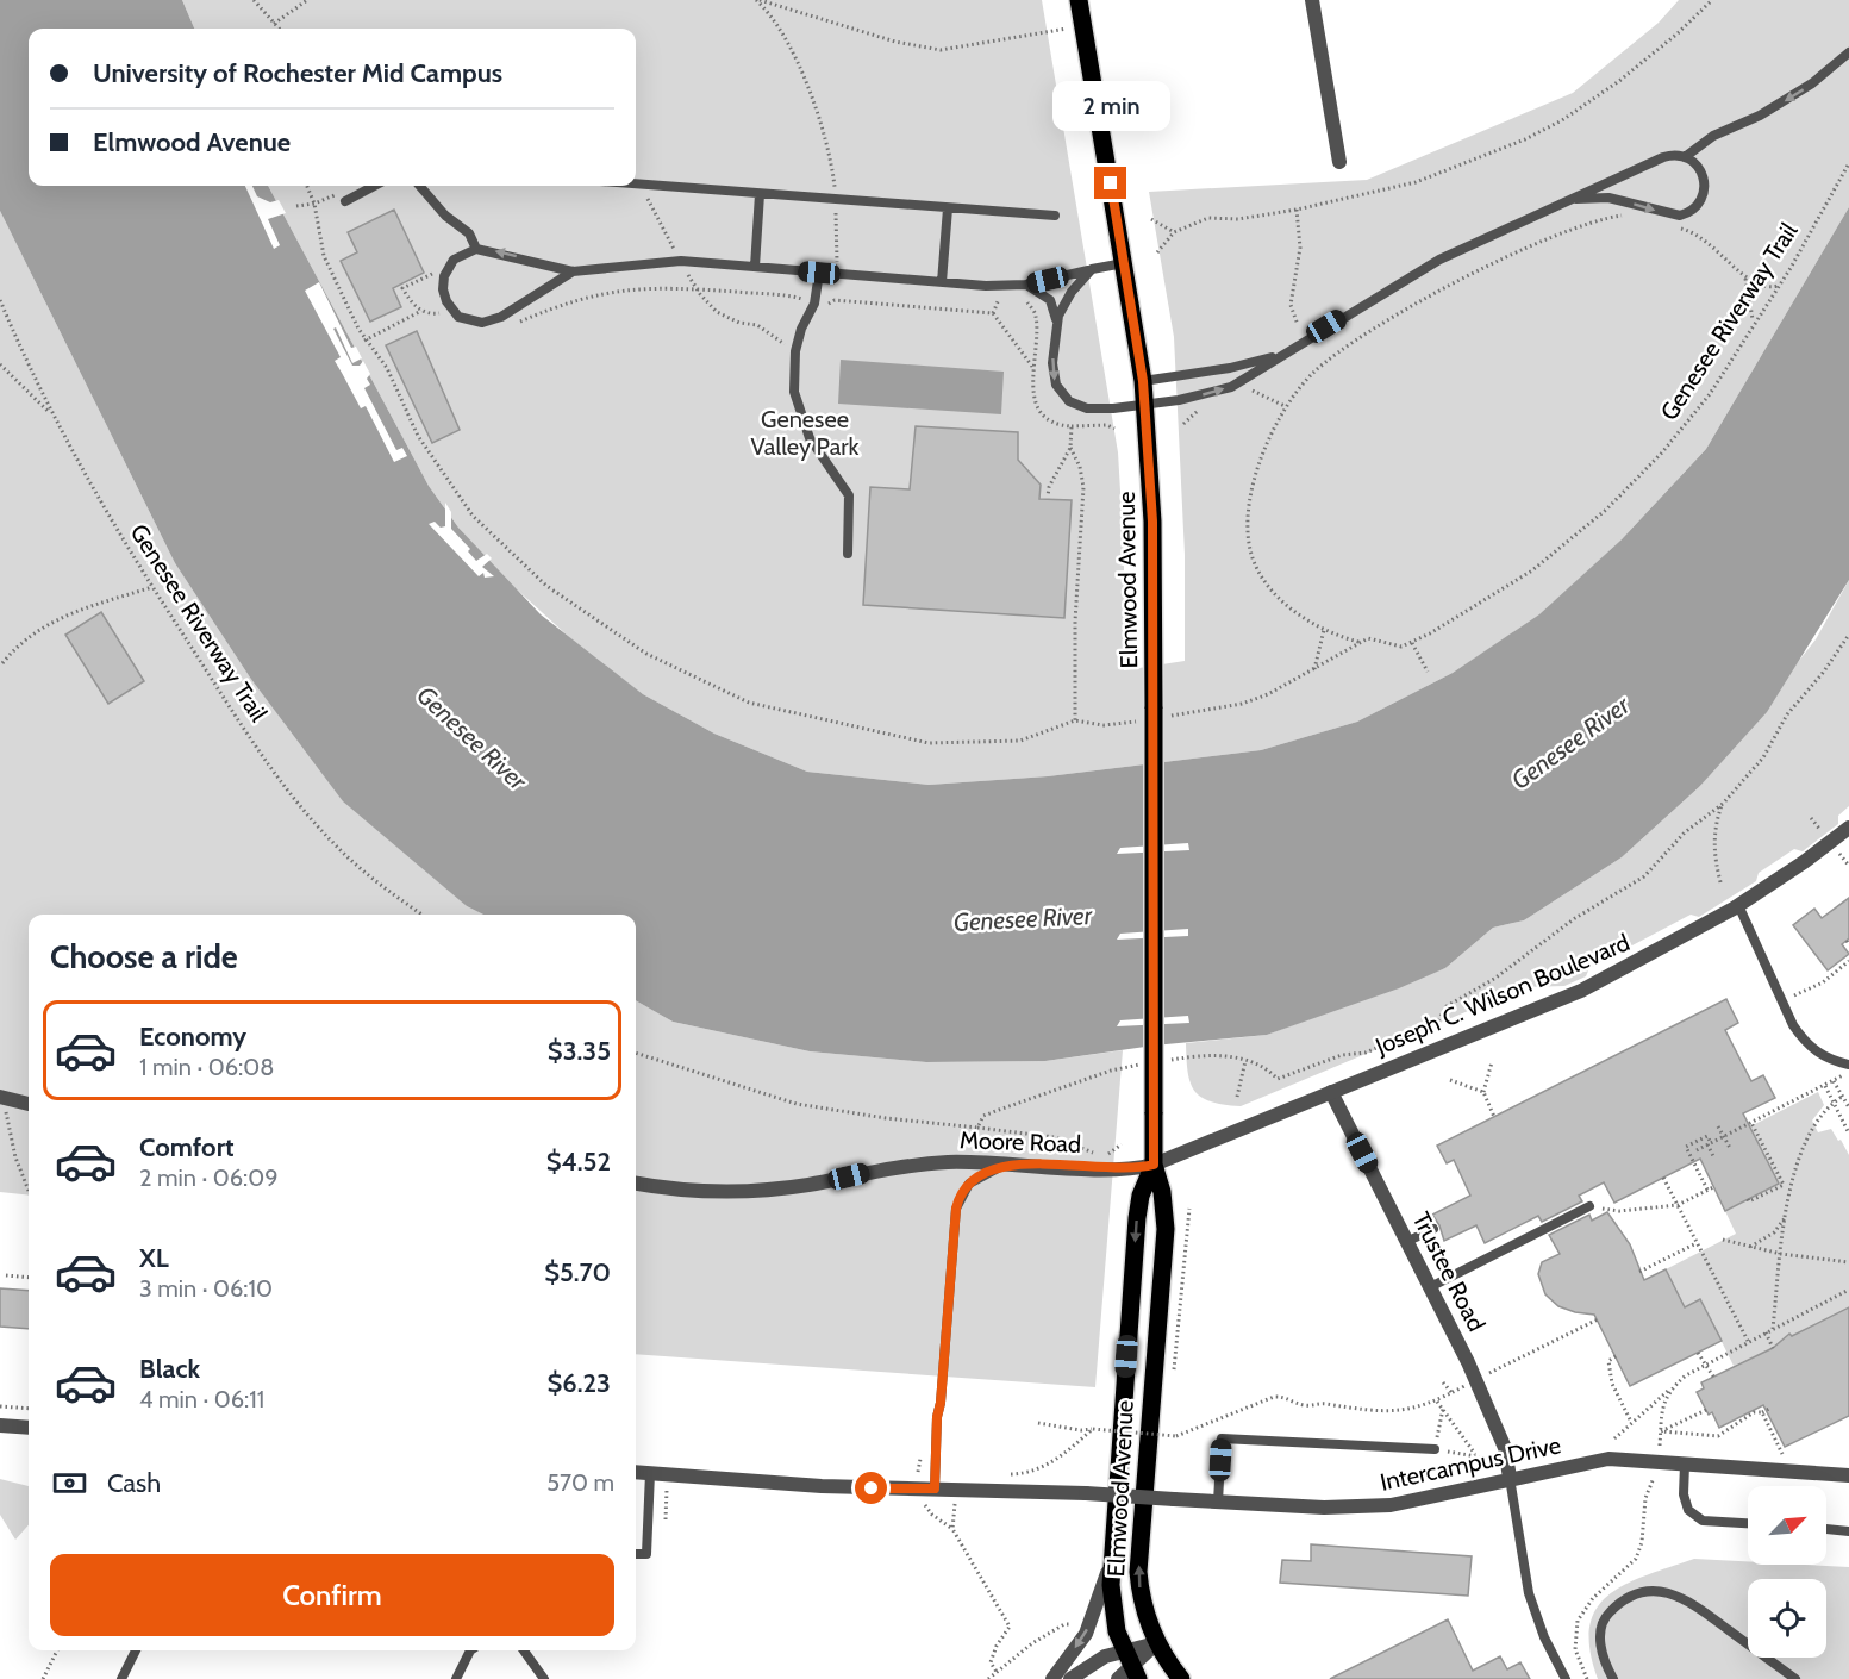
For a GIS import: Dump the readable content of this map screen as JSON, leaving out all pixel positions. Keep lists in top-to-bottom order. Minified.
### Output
{"streets":{"main road":["Elmwood Avenue"],"street":["Joseph C. Wilson Boulevard","Moore Road","Trustee Road","Intercampus Drive"],"path":["Genesee Riverway Trail"]},"crossings":[["Elmwood Avenue","Joseph C. Wilson Boulevard"],["Elmwood Avenue","Moore Road"],["Joseph C. Wilson Boulevard","Moore Road"],["Joseph C. Wilson Boulevard","Trustee Road"],["Trustee Road","Intercampus Drive"]],"water":["Genesee River"],"parks":["Genesee Valley Park"],"north":"top right","page":{"banner":["University of Rochester Mid Campus","Elmwood Avenue"],"bubble":"2 min","heading":"Choose a ride","list":[{"name":"Economy","note":"1 min · 06:08","value":"$3.35"},{"name":"Comfort","note":"2 min · 06:09","value":"$4.52"},{"name":"XL","note":"3 min · 06:10","value":"$5.70"},{"name":"Black","note":"4 min · 06:11","value":"$6.23"}],"pay":["Cash","570 m"],"buttons":"Confirm"}}
